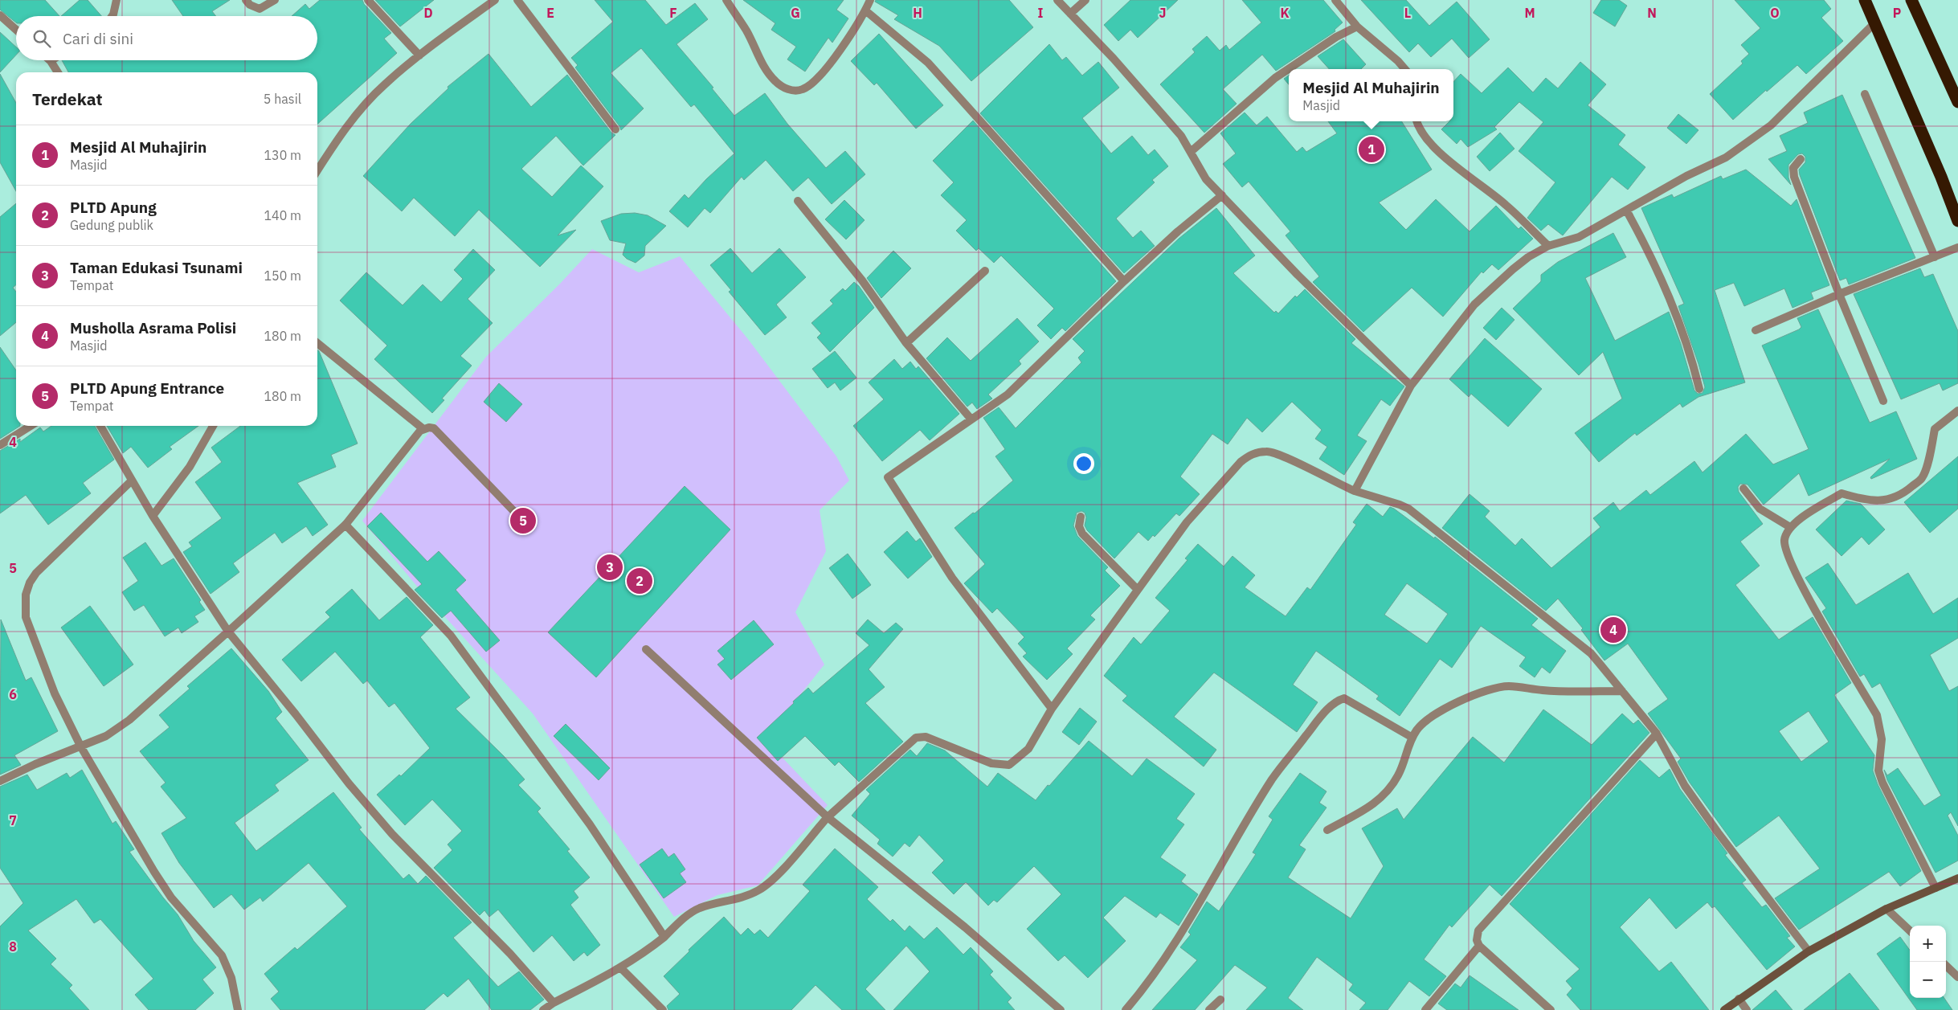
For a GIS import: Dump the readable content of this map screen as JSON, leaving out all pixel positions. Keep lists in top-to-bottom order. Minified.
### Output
{"page":{"search":"Cari di sini","popup":["Mesjid Al Muhajirin","Masjid"],"heading":["Terdekat","5 hasil"],"list":[{"mark":"1","name":"Mesjid Al Muhajirin","note":"Masjid","value":"130 m"},{"mark":"2","name":"PLTD Apung","note":"Gedung publik","value":"140 m"},{"mark":"3","name":"Taman Edukasi Tsunami","note":"Tempat","value":"150 m"},{"mark":"4","name":"Musholla Asrama Polisi","note":"Masjid","value":"180 m"},{"mark":"5","name":"PLTD Apung Entrance","note":"Tempat","value":"180 m"}],"pins":["1","5","3","2","4"],"map_buttons":["+","−"]},"grid":{"columns":["D","E","F","G","H","I","J","K","L","M","N","O","P"],"rows":["4","5","6","7","8"]}}
